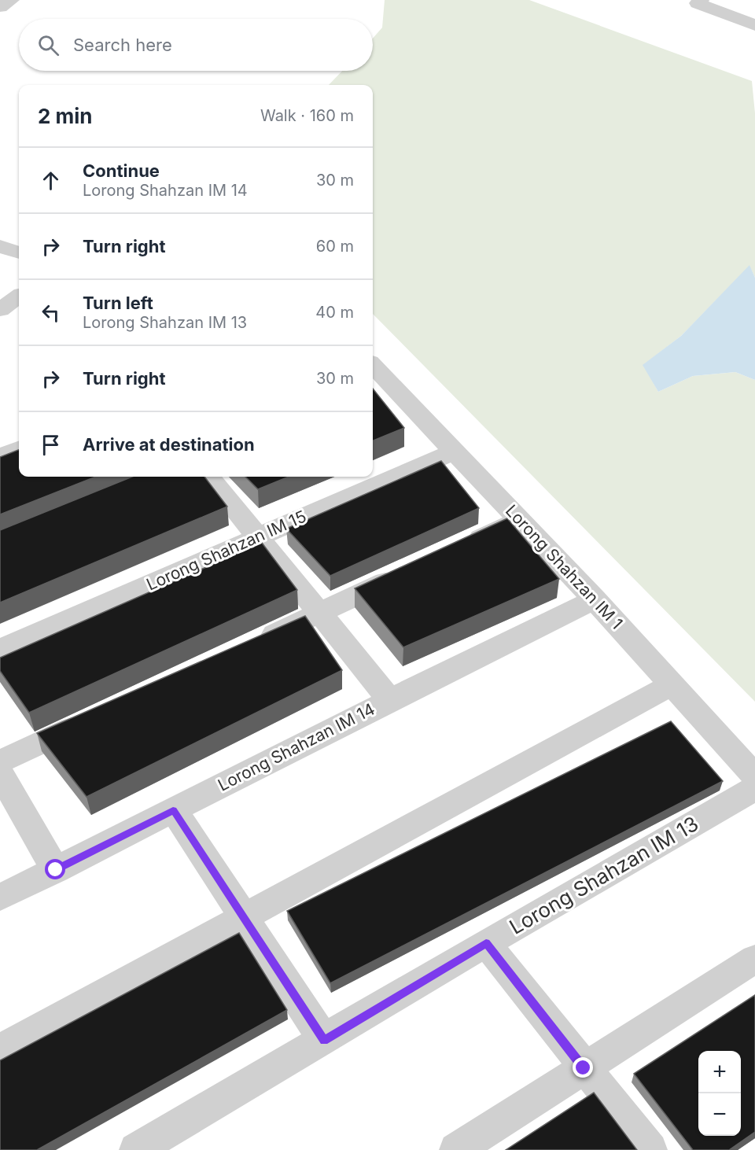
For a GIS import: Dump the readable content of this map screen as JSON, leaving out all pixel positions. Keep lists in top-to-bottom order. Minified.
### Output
{"streets":{"street":["Lorong Shahzan IM 15","Lorong Shahzan IM 1","Lorong Shahzan IM 14","Lorong Shahzan IM 13"]},"crossings":[["Lorong Shahzan IM 15","Lorong Shahzan IM 1"],["Lorong Shahzan IM 1","Lorong Shahzan IM 14"]],"page":{"search":"Search here","heading":["2 min","Walk · 160 m"],"list":[["Continue","Lorong Shahzan IM 14","30 m"],["Turn right","60 m"],["Turn left","Lorong Shahzan IM 13","40 m"],["Turn right","30 m"],"Arrive at destination"],"map_buttons":["+","−"]}}
